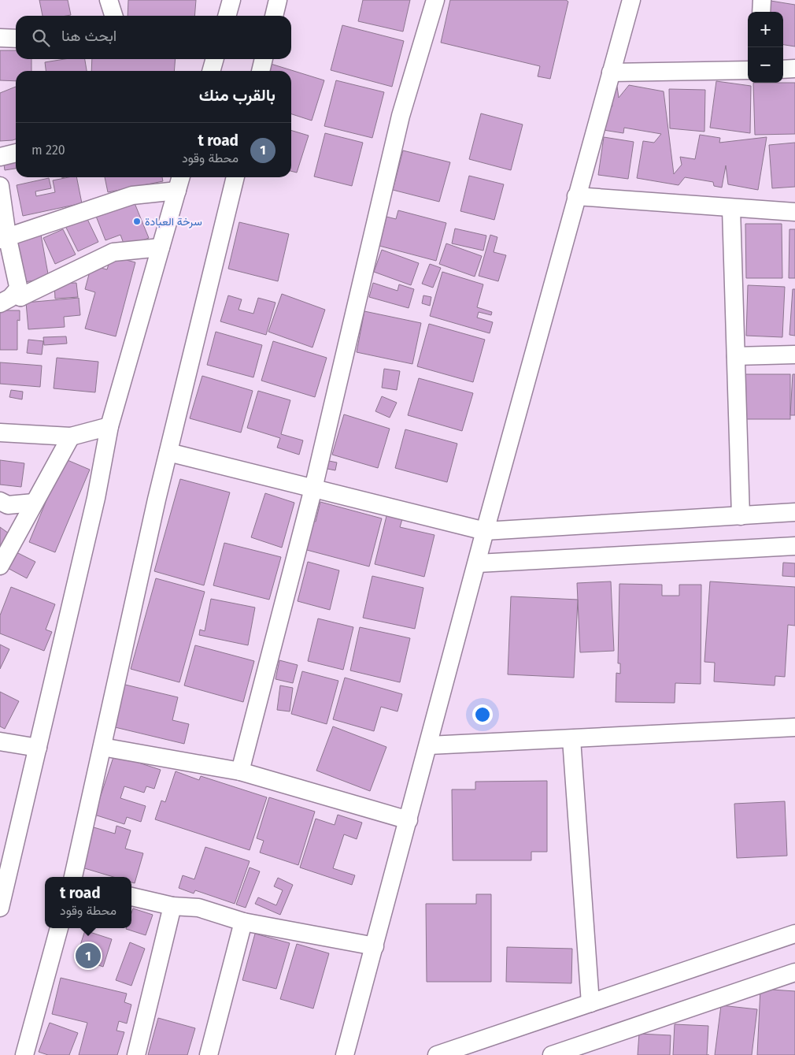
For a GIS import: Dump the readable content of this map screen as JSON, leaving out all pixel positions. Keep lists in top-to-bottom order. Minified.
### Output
{"places":["سرخة العبادة"],"page":{"map_buttons":["+","−"],"search":"ابحث هنا","heading":"بالقرب منك","list":[{"mark":"1","name":"t road","note":"محطة وقود","value":"220 m"}],"popup":["t road","محطة وقود"],"pins":"1"}}
